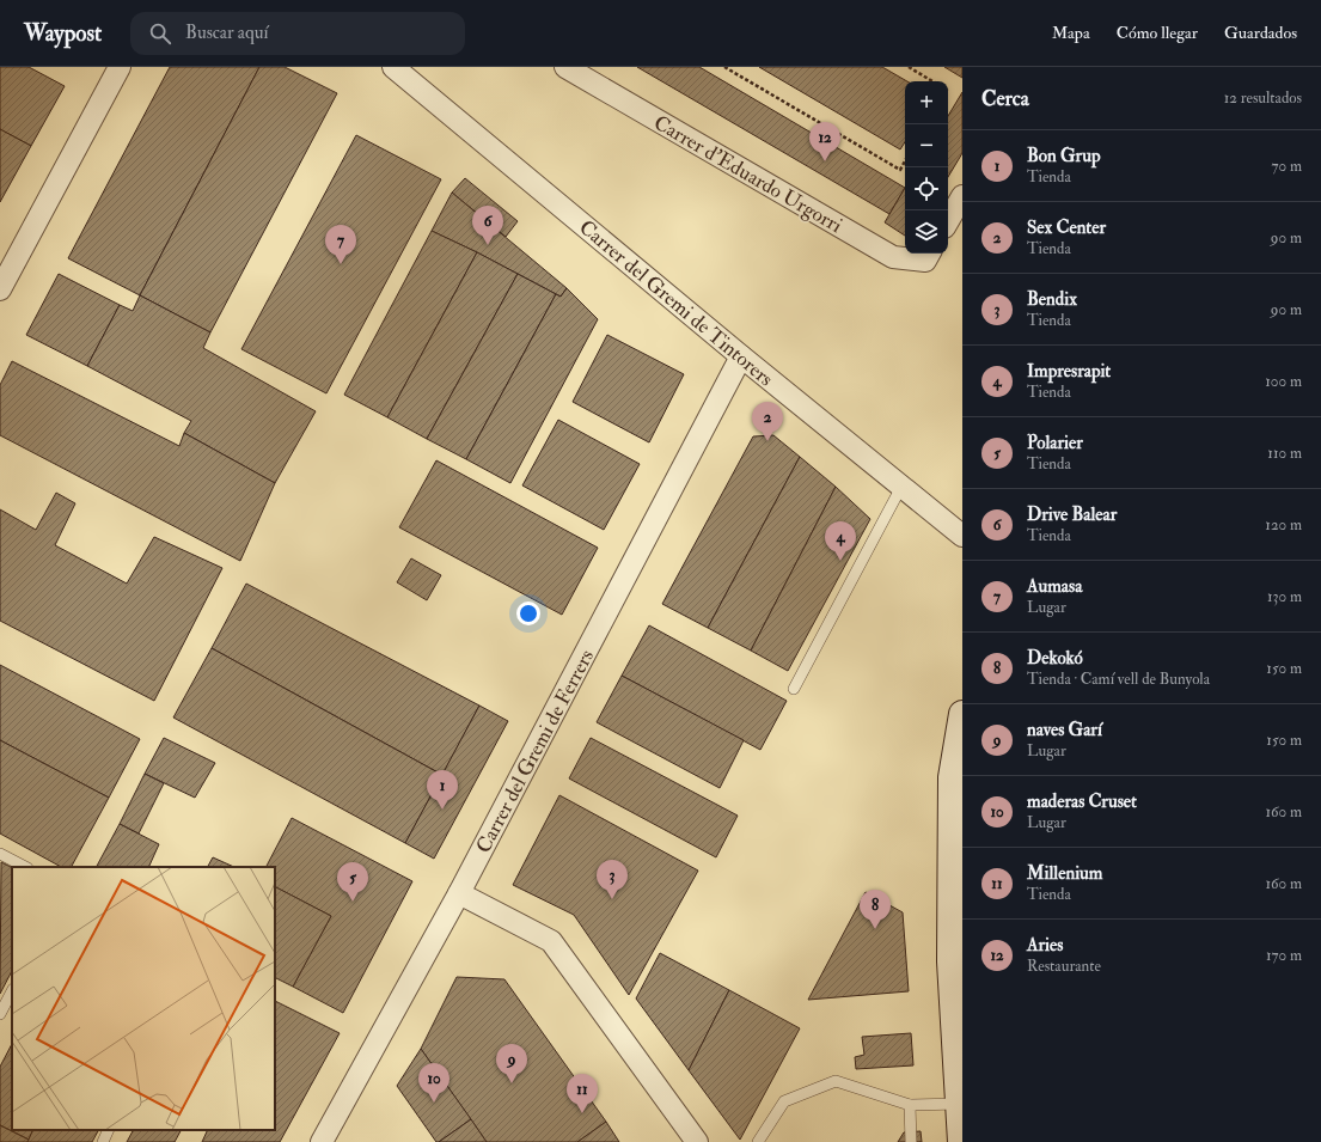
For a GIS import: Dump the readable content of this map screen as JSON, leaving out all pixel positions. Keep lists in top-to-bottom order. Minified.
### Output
{"streets":{"street":["Carrer d'Eduardo Urgorri","Carrer del Gremi de Tintorers","Carrer del Gremi de Ferrers"]},"crossings":[["Carrer del Gremi de Tintorers","Carrer del Gremi de Ferrers"]],"page":{"header":"Waypost","search":"Buscar aquí","nav":["Mapa","Cómo llegar","Guardados"],"heading":["Cerca","12 resultados"],"map_buttons":["+","−"],"pins":["12","6","7","2","4","1","3","5","8","9","10","11"],"list":[{"mark":"1","name":"Bon Grup","note":"Tienda","value":"70 m"},{"mark":"2","name":"Sex Center","note":"Tienda","value":"90 m"},{"mark":"3","name":"Bendix","note":"Tienda","value":"90 m"},{"mark":"4","name":"Impresrapit","note":"Tienda","value":"100 m"},{"mark":"5","name":"Polarier","note":"Tienda","value":"110 m"},{"mark":"6","name":"Drive Balear","note":"Tienda","value":"120 m"},{"mark":"7","name":"Aumasa","note":"Lugar","value":"130 m"},{"mark":"8","name":"Dekokó","note":"Tienda · Camí vell de Bunyola","value":"150 m"},{"mark":"9","name":"naves Garí","note":"Lugar","value":"150 m"},{"mark":"10","name":"maderas Cruset","note":"Lugar","value":"160 m"},{"mark":"11","name":"Millenium","note":"Tienda","value":"160 m"},{"mark":"12","name":"Aries","note":"Restaurante","value":"170 m"}]}}
